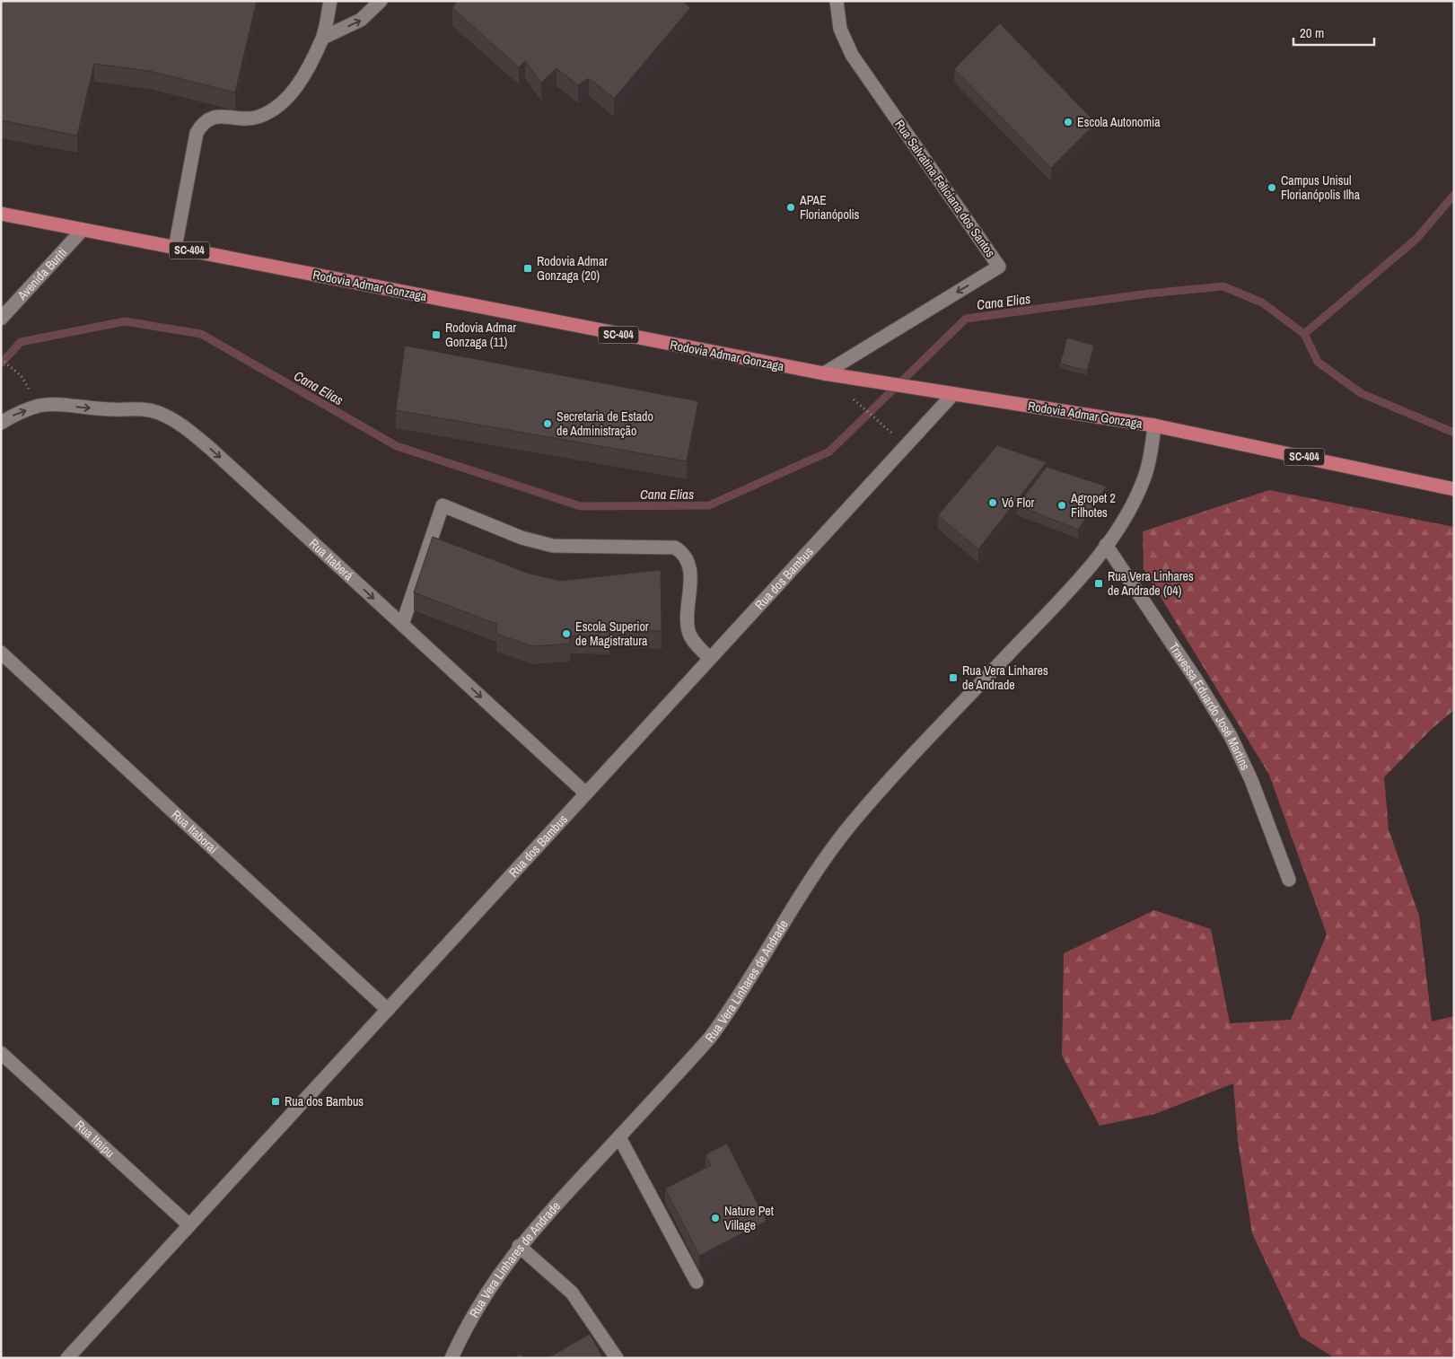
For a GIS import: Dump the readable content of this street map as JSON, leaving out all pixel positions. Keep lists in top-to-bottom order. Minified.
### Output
{"streets":{"main road":["SC-404","Rodovia Admar Gonzaga"],"street":["Rua Salvatina Feliciana dos Santos","Avenida Buriti","Rua Itaberá","Rua dos Bambus","Travessa Eduardo José Martins","Rua Itaboraí","Rua Vera Linhares de Andrade","Rua Itaipu"]},"crossings":[["Rua Salvatina Feliciana dos Santos","Rodovia Admar Gonzaga"],["Avenida Buriti","Rodovia Admar Gonzaga"],["Rodovia Admar Gonzaga","Rua dos Bambus"],["Rodovia Admar Gonzaga","Rua Vera Linhares de Andrade"],["Rua Itaberá","Rua dos Bambus"],["Rua dos Bambus","Rua Itaboraí"],["Rua dos Bambus","Rua Itaipu"],["Travessa Eduardo José Martins","Rua Vera Linhares de Andrade"]],"one_way":["Rua Itaberá"],"water":["Cana Elias"],"places":{"other":["Escola Autonomia","Campus Unisul Florianópolis Ilha","APAE Florianópolis","Secretaria de Estado de Administração","Vó Flor","Agropet 2 Filhotes","Escola Superior de Magistratura","Nature Pet Village"],"transit":["Rodovia Admar Gonzaga (20)","Rodovia Admar Gonzaga (11)","Rua Vera Linhares de Andrade (04)","Rua Vera Linhares de Andrade","Rua dos Bambus"]},"scale_bar":"20 m"}
